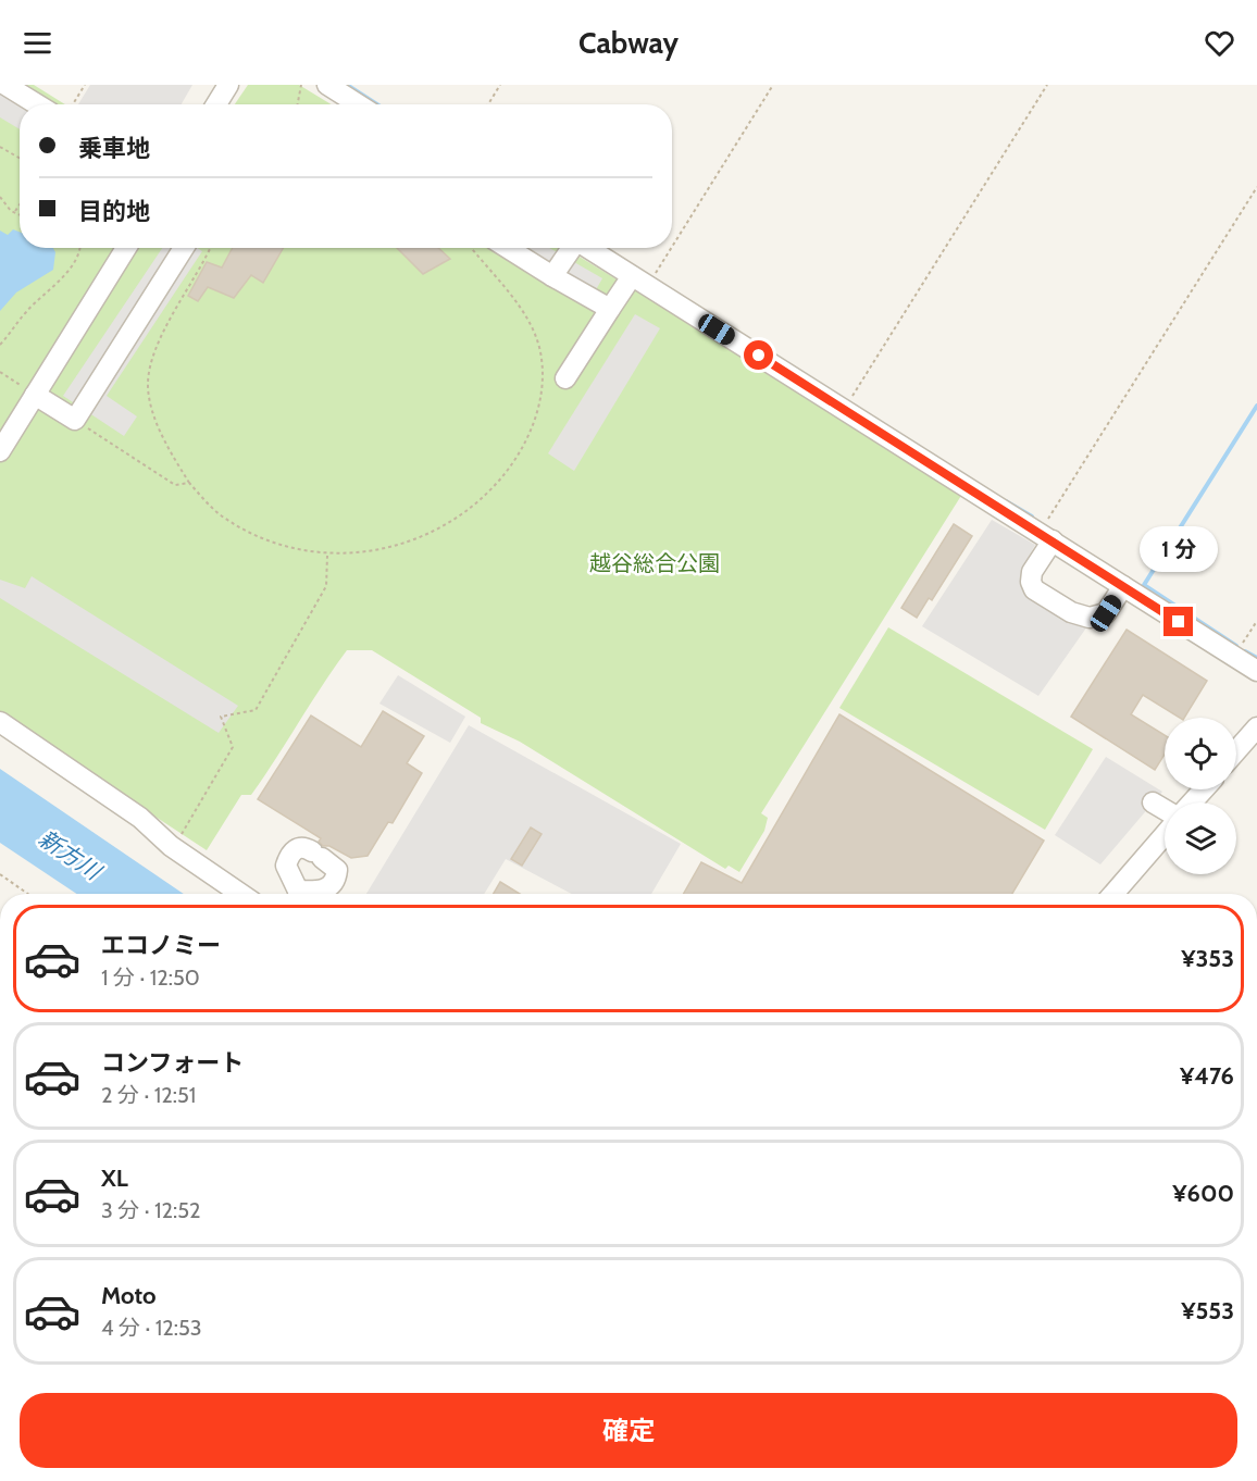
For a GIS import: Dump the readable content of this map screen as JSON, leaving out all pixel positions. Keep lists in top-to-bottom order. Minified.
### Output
{"water":["新方川"],"parks":["越谷総合公園"],"page":{"header":"Cabway","banner":["乗車地","目的地"],"bubble":"1 分","list":[{"name":"エコノミー","note":"1 分 · 12:50","value":"¥353"},{"name":"コンフォート","note":"2 分 · 12:51","value":"¥476"},{"name":"XL","note":"3 分 · 12:52","value":"¥600"},{"name":"Moto","note":"4 分 · 12:53","value":"¥553"}],"buttons":"確定"}}
